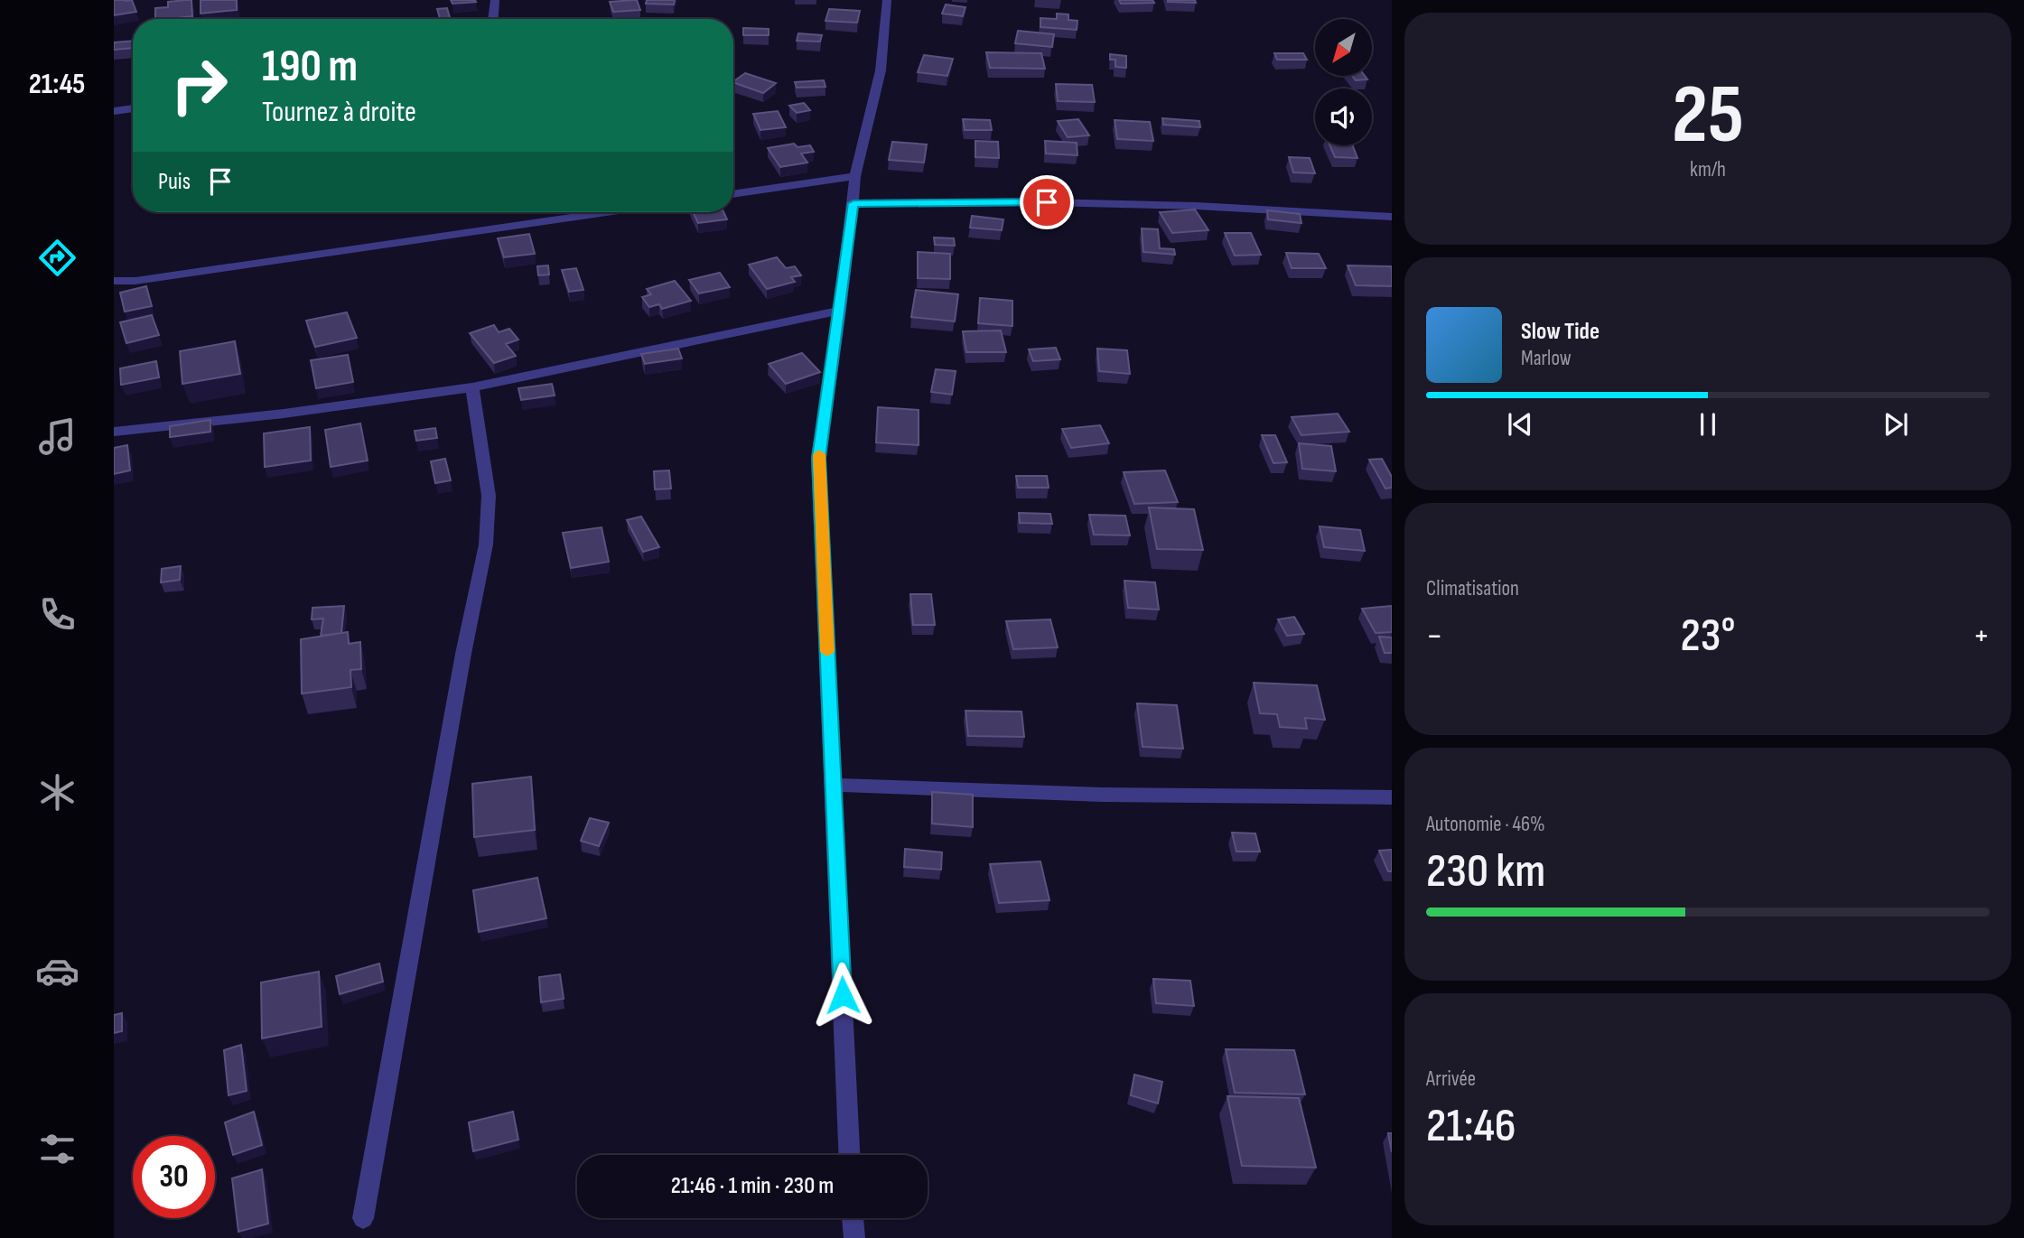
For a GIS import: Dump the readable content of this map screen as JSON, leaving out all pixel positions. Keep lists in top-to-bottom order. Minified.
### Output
{"north":"bottom left","page":{"tabs":"21:45","tile":[["25","km/h"],"Climatisation",["Autonomie · 46%","230 km"],["Arrivée","21:46"]],"turn":["190 m","Tournez à droite"],"then":"Puis","song":["Slow Tide","Marlow"],"heat":["−","23°","+"],"limit":"30","trip":"21:46 · 1 min · 230 m"}}
